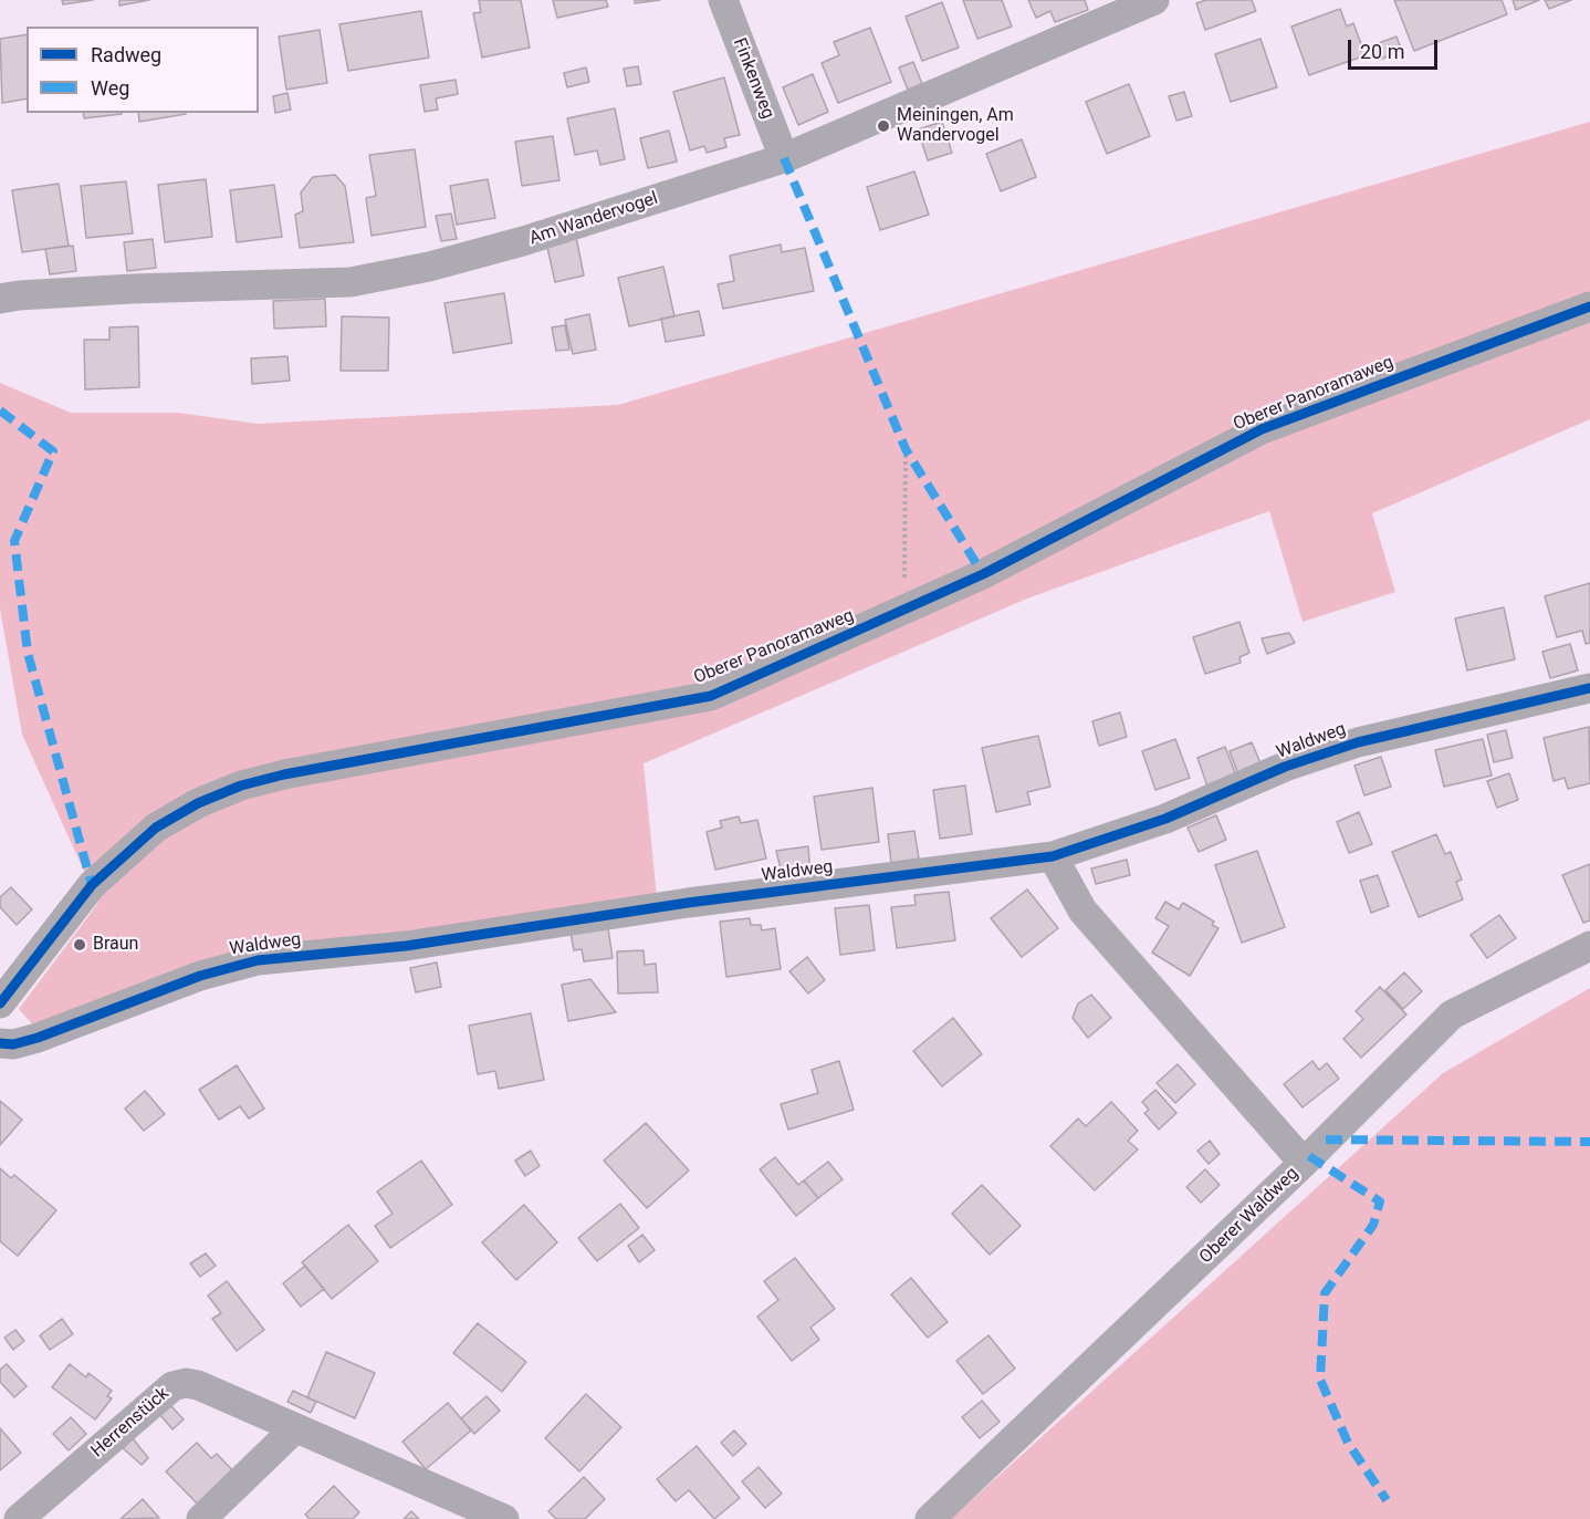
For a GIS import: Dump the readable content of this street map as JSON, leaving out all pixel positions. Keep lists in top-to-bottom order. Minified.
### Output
{"streets":{"street":["Finkenweg","Am Wandervogel","Oberer Panoramaweg","Waldweg","Oberer Waldweg","Herrenstück"]},"crossings":[["Finkenweg","Am Wandervogel"]],"places":["Meiningen, Am Wandervogel","Braun"],"legend":["Radweg","Weg"],"scale_bar":"20 m"}
